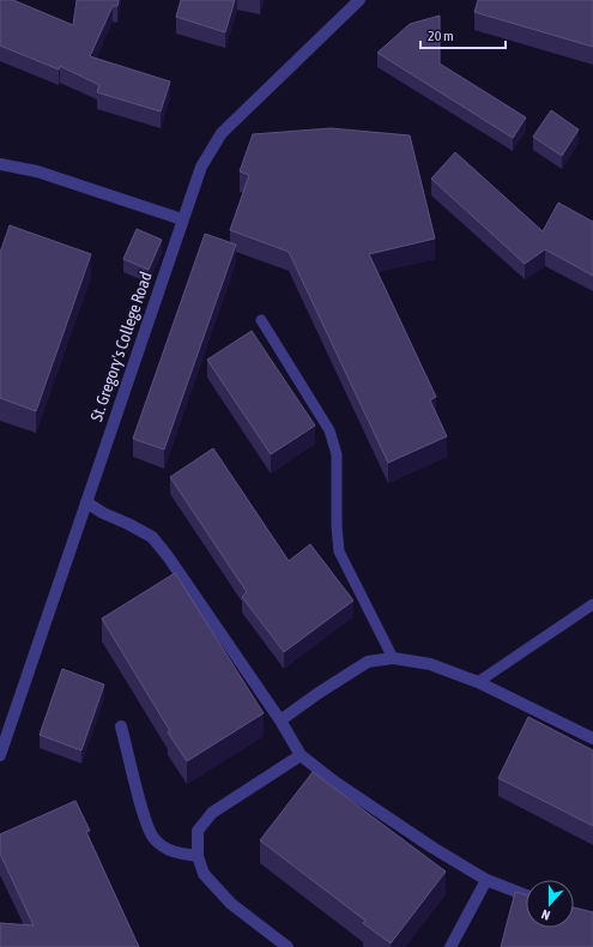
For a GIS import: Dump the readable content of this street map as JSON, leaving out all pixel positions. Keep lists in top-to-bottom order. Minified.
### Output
{"streets":{"street":["St. Gregory's College Road"]},"scale_bar":"20 m","north":"bottom"}
